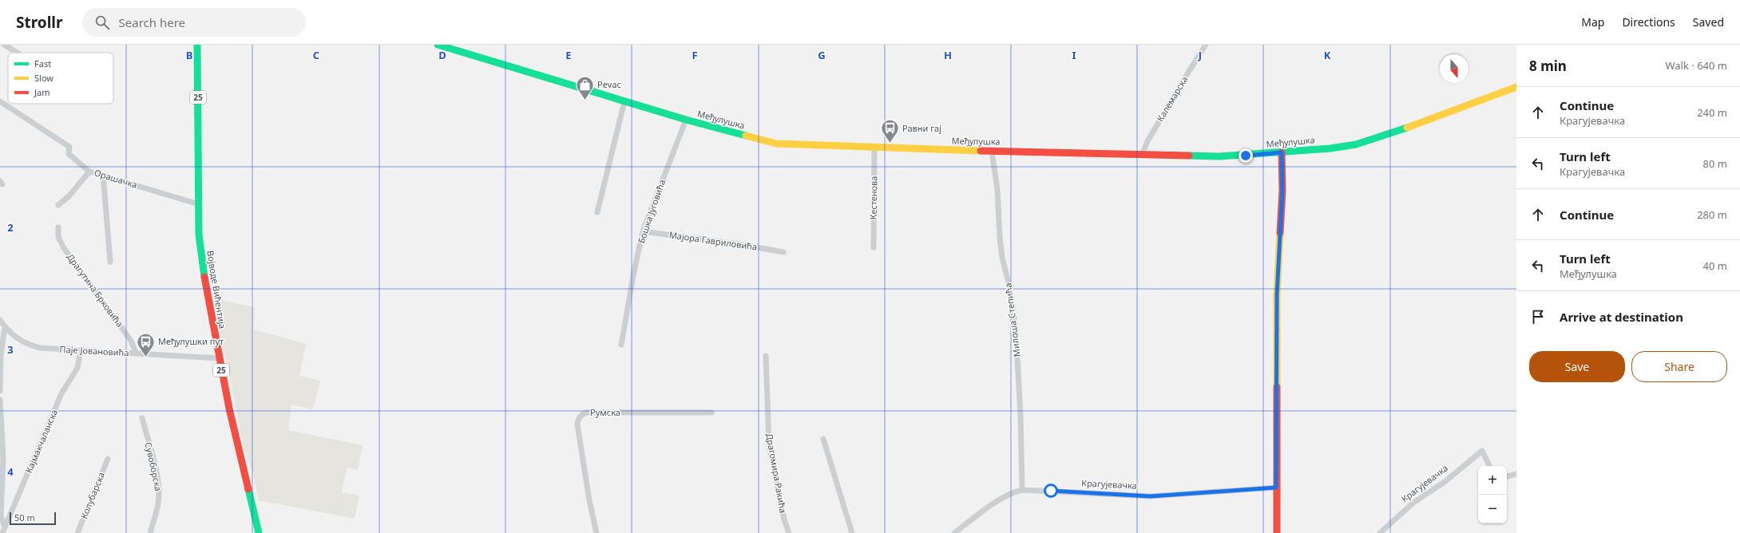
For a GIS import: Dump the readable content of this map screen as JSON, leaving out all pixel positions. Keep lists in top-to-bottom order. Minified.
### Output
{"streets":{"street":["25","Калемарска","Међулушка","Орашачка","Кестенова","Бошка Југовића","Мајора Гавриловића","Војводе Вићентија","Драгутина Брковића","Милоша Степића","Паје Јовановића","Румска","Кајмакчаланска","Сувоборска","Драгомира Ракића","Крагујевачка","Колубарска"]},"crossings":[["Калемарска","Међулушка"],["Међулушка","Кестенова"],["Међулушка","Бошка Југовића"],["Међулушка","Милоша Степића"],["Орашачка","Војводе Вићентија"],["Бошка Југовића","Мајора Гавриловића"],["Војводе Вићентија","Паје Јовановића"],["Драгутина Брковића","Паје Јовановића"],["Милоша Степића","Крагујевачка"],["Паје Јовановића","Кајмакчаланска"]],"places":{"shop":["Pevac"],"bus stop":["Равни гај","Међулушки пут"]},"legend":["Fast","Slow","Jam"],"scale_bar":"50 m","north":"bottom","page":{"header":"Strollr","search":"Search here","nav":["Map","Directions","Saved"],"heading":["8 min","Walk · 640 m"],"list":[["Continue","Крагујевачка","240 m"],["Turn left","Крагујевачка","80 m"],["Continue","280 m"],["Turn left","Међулушка","40 m"],"Arrive at destination"],"buttons":["Save","Share"],"map_buttons":["+","−"],"scale":"50 m"},"grid":{"columns":["B","C","D","E","F","G","H","I","J","K"],"rows":["2","3","4"]}}
